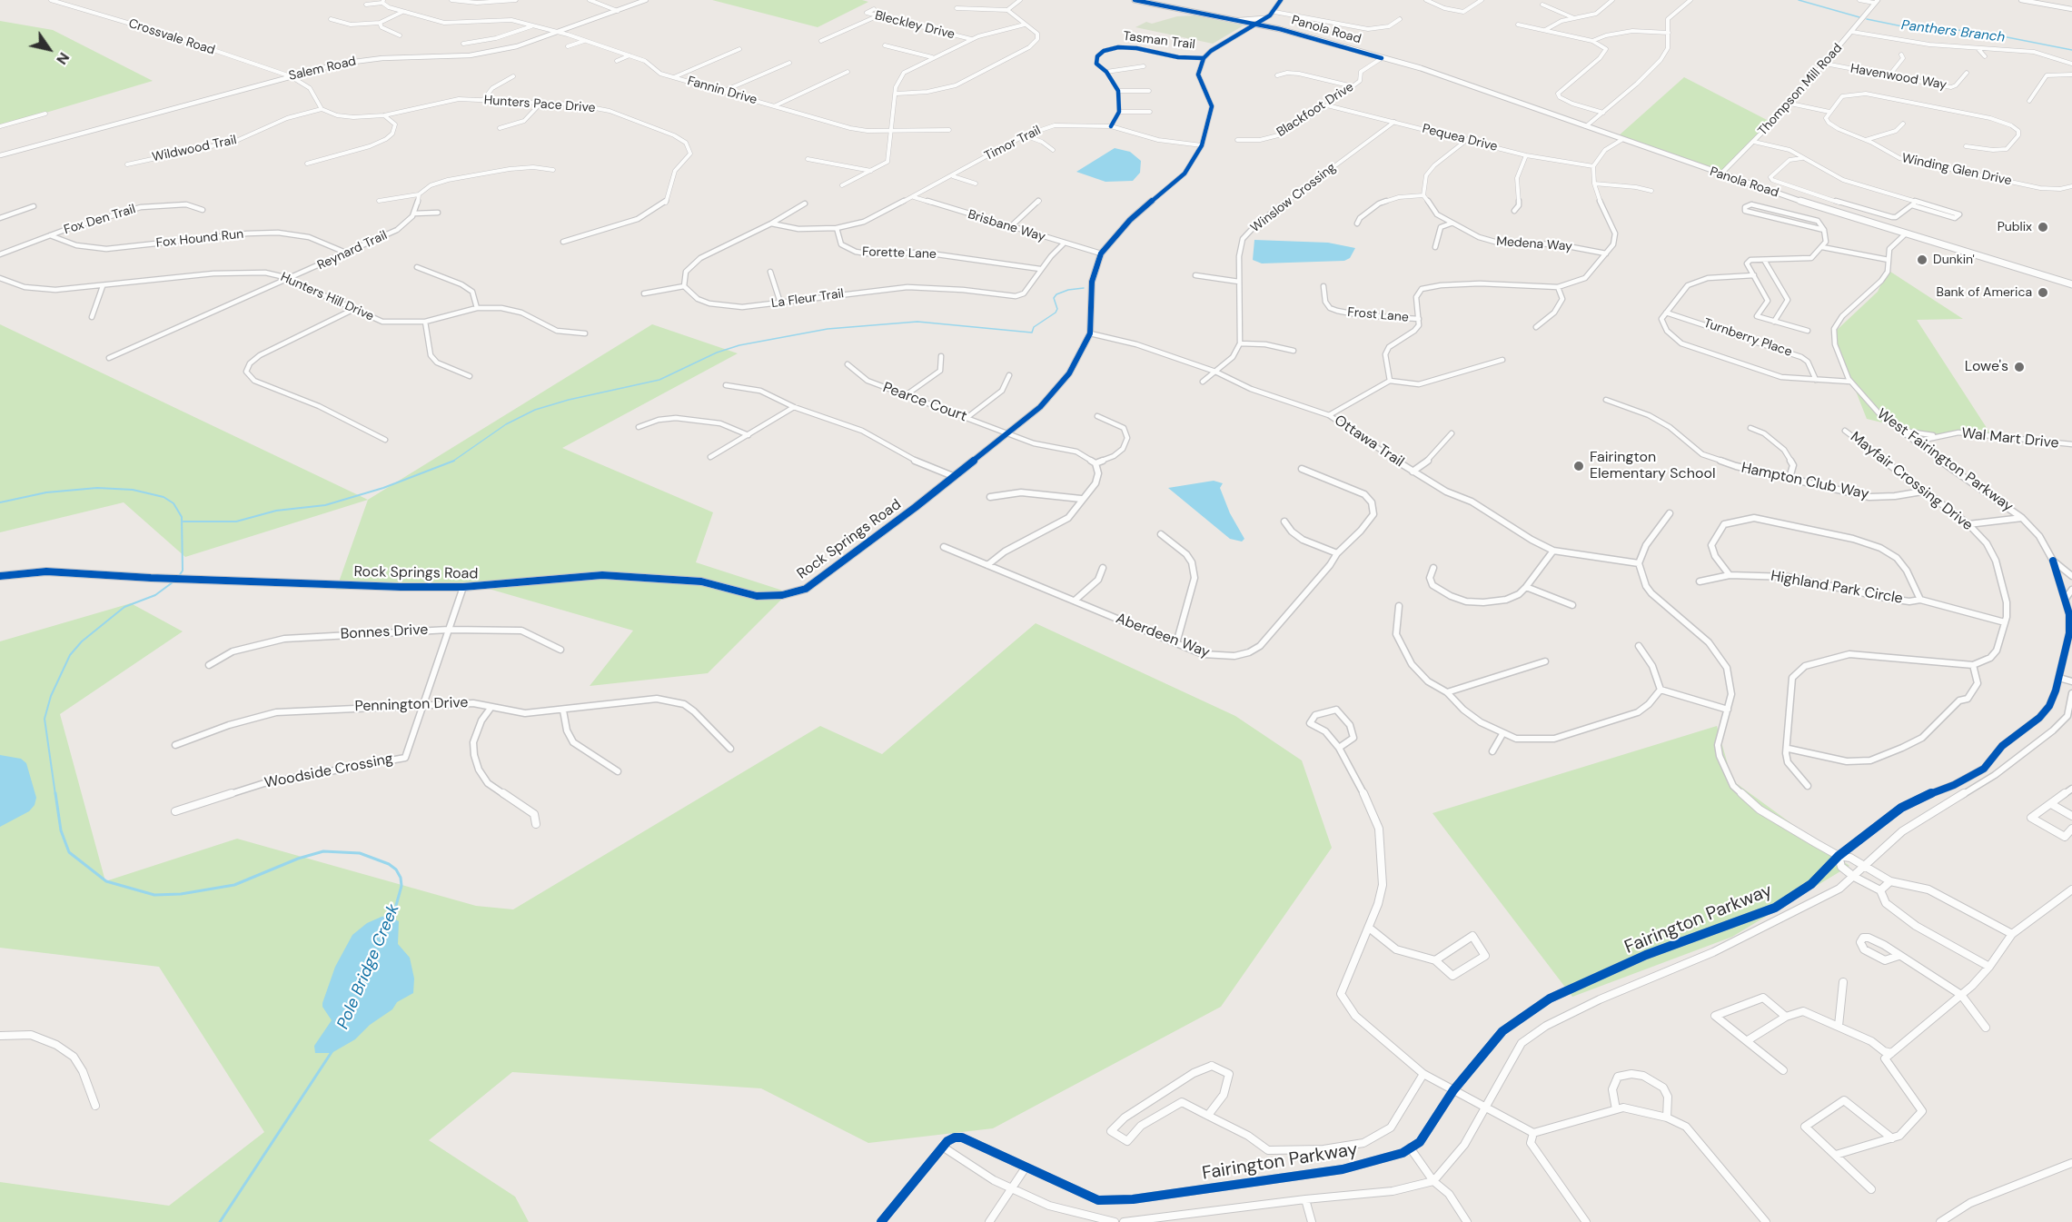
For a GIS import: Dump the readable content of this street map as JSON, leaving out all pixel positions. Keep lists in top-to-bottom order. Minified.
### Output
{"streets":{"main road":["Panola Road"],"street":["Bleckley Drive","Crossvale Road","Tasman Trail","Salem Road","Havenwood Way","Thompson Mill Road","Fannin Drive","Hunters Pace Drive","Blackfoot Drive","Pequea Drive","Timor Trail","Wildwood Trail","Winding Glen Drive","Winslow Crossing","Fox Den Trail","Brisbane Way","Fox Hound Run","Medena Way","Reynard Trail","Forette Lane","Hunters Hill Drive","La Fleur Trail","Frost Lane","Turnberry Place","Pearce Court","Wal Mart Drive","Ottawa Trail","West Fairington Parkway","Hampton Club Way","Mayfair Crossing Drive","Rock Springs Road","Highland Park Circle","Bonnes Drive","Aberdeen Way","Pennington Drive","Woodside Crossing","Fairington Parkway"]},"crossings":[["Panola Road","Thompson Mill Road"],["Panola Road","Blackfoot Drive"],["Panola Road","West Fairington Parkway"],["Crossvale Road","Salem Road"],["Tasman Trail","Rock Springs Road"],["Salem Road","Fannin Drive"],["Havenwood Way","Thompson Mill Road"],["Hunters Pace Drive","Wildwood Trail"],["Blackfoot Drive","Pequea Drive"],["Pequea Drive","Winslow Crossing"],["Timor Trail","Brisbane Way"],["Timor Trail","Forette Lane"],["Timor Trail","Rock Springs Road"],["Fox Den Trail","Fox Hound Run"],["Brisbane Way","La Fleur Trail"],["Brisbane Way","Rock Springs Road"],["Fox Hound Run","Reynard Trail"],["Reynard Trail","Hunters Hill Drive"],["Forette Lane","La Fleur Trail"],["Turnberry Place","West Fairington Parkway"],["Pearce Court","Rock Springs Road"],["Wal Mart Drive","West Fairington Parkway"],["Ottawa Trail","Rock Springs Road"],["West Fairington Parkway","Fairington Parkway"],["Hampton Club Way","Mayfair Crossing Drive"],["Mayfair Crossing Drive","Highland Park Circle"],["Rock Springs Road","Woodside Crossing"],["Bonnes Drive","Woodside Crossing"],["Pennington Drive","Woodside Crossing"]],"water":["Panthers Branch","Pole Bridge Creek"],"places":["Publix","Dunkin'","Bank of America","Lowe's","Fairington Elementary School"],"north":"bottom right"}
